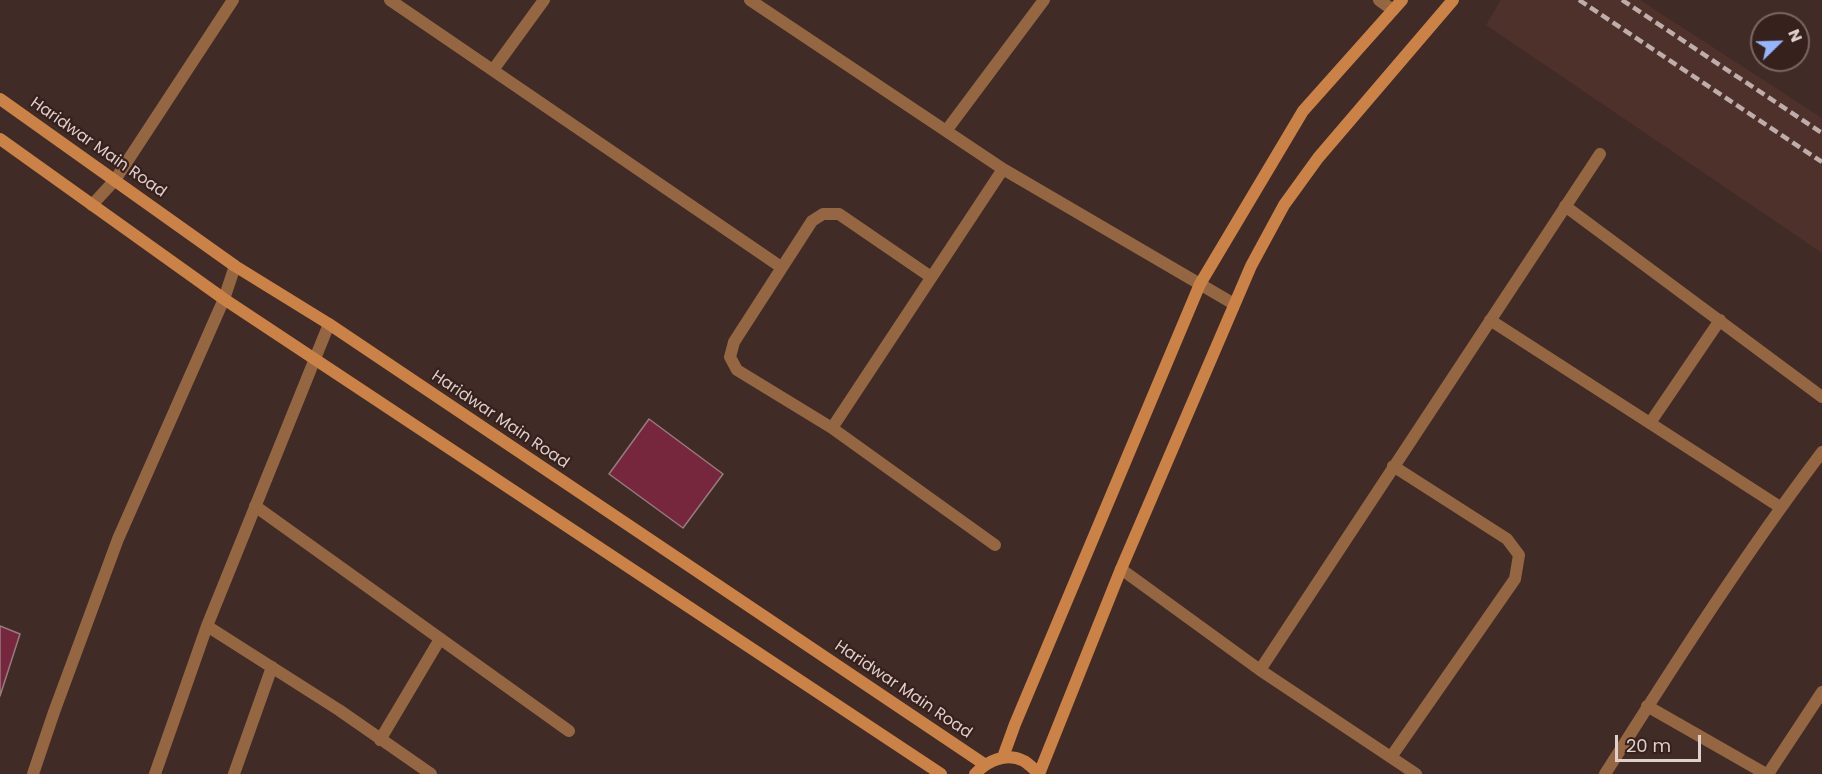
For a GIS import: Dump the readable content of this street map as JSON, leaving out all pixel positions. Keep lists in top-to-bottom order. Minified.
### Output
{"streets":{"main road":["Haridwar Main Road"]},"scale_bar":"20 m","north":"top right"}
